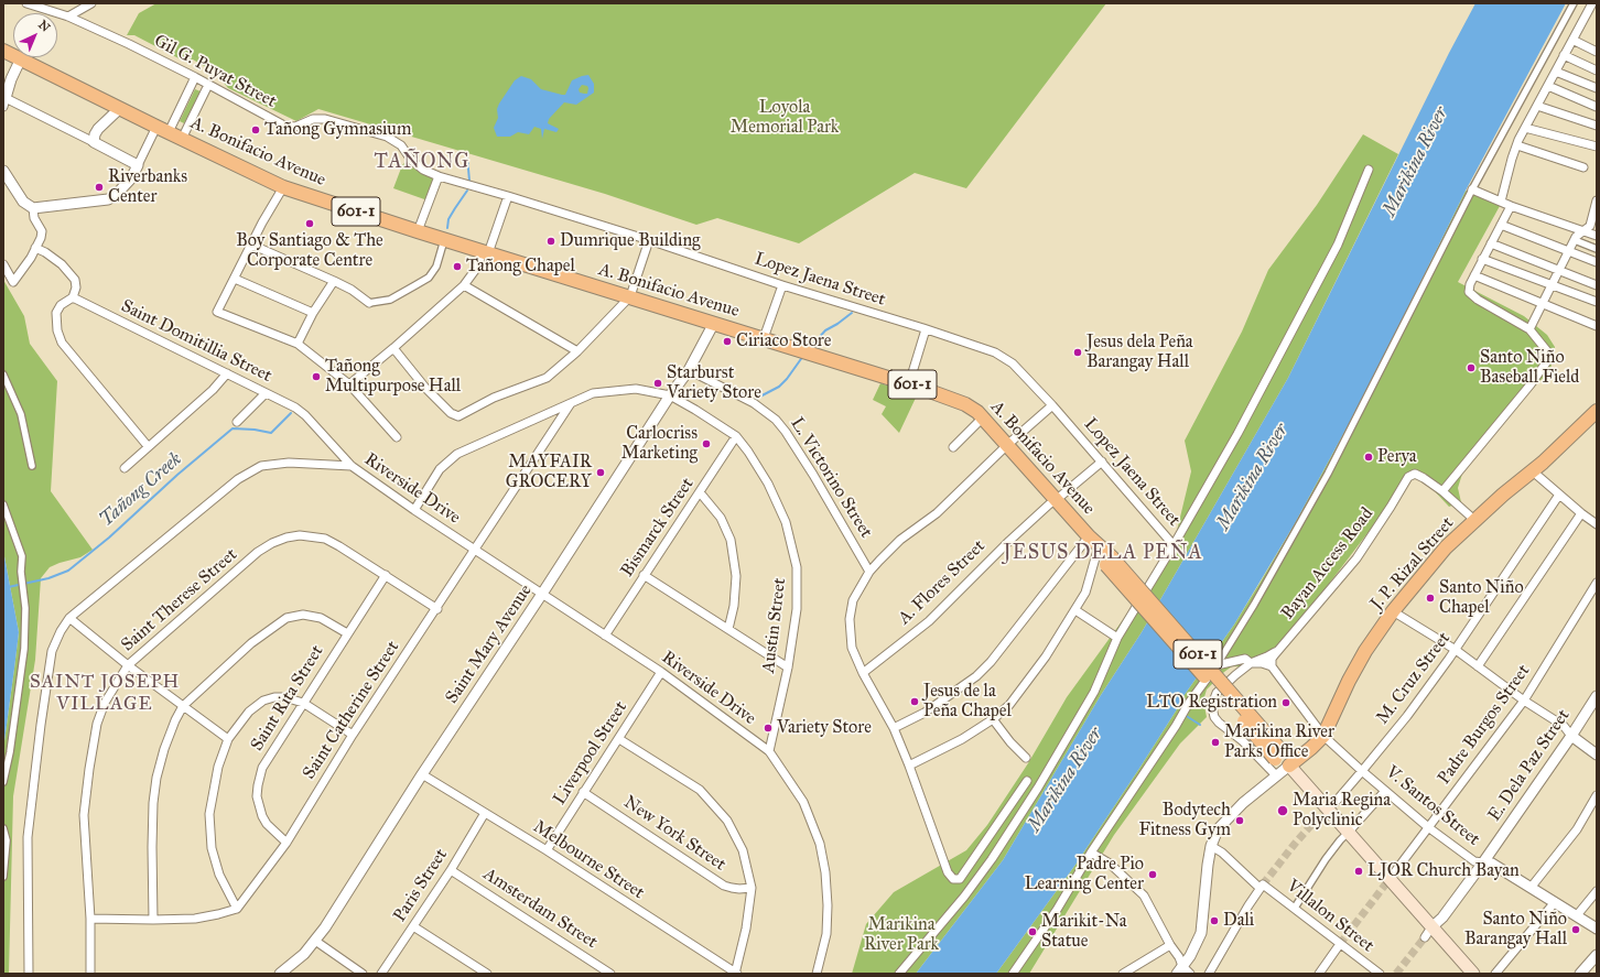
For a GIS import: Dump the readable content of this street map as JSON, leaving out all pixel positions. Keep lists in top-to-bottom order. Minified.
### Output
{"streets":{"main road":["A. Bonifacio Avenue","601-1","J. P. Rizal Street"],"street":["Gil G. Puyat Street","Lopez Jaena Street","Saint Domitillia Street","L. Victorino Street","Riverside Drive","Bismarck Street","Bayan Access Road","A. Flores Street","Saint Therese Street","Austin Street","Saint Mary Avenue","M. Cruz Street","Saint Rita Street","Saint Catherine Street","Padre Burgos Street","Liverpool Street","E. Dela Paz Street","V. Santos Street","New York Street","Melbourne Street","Paris Street","Amsterdam Street","Villalon Street"]},"crossings":[["Gil G. Puyat Street","Lopez Jaena Street"],["A. Bonifacio Avenue","601-1"],["A. Bonifacio Avenue","J. P. Rizal Street"],["A. Bonifacio Avenue","A. Flores Street"],["A. Bonifacio Avenue","Saint Mary Avenue"],["601-1","J. P. Rizal Street"],["601-1","M. Cruz Street"],["601-1","Padre Burgos Street"],["601-1","E. Dela Paz Street"],["Lopez Jaena Street","A. Flores Street"],["Saint Domitillia Street","Riverside Drive"],["L. Victorino Street","Saint Mary Avenue"],["Riverside Drive","Bismarck Street"],["Riverside Drive","Austin Street"],["Riverside Drive","Saint Mary Avenue"],["Riverside Drive","Saint Catherine Street"],["Riverside Drive","Liverpool Street"],["Bismarck Street","Austin Street"],["Bayan Access Road","J. P. Rizal Street"],["Bayan Access Road","V. Santos Street"],["J. P. Rizal Street","V. Santos Street"],["Saint Therese Street","Saint Rita Street"],["Saint Therese Street","Saint Catherine Street"],["Austin Street","Saint Mary Avenue"],["Austin Street","Saint Catherine Street"],["Saint Mary Avenue","Melbourne Street"],["M. Cruz Street","V. Santos Street"],["Saint Rita Street","Saint Catherine Street"],["Padre Burgos Street","V. Santos Street"],["Liverpool Street","New York Street"],["Liverpool Street","Melbourne Street"],["E. Dela Paz Street","V. Santos Street"],["Melbourne Street","Paris Street"],["Paris Street","Amsterdam Street"]],"districts":["TAÑONG","JESUS DELA PEÑA","SAINT JOSEPH VILLAGE"],"water":["Marikina River","Tañong Creek"],"parks":["Loyola Memorial Park","Marikina River Park"],"places":["Tañong Gymnasium","Riverbanks Center","Boy Santiago & The Corporate Centre","Dumrique Building","Tañong Chapel","Ciriaco Store","Jesus dela Peña Barangay Hall","Santo Niño Baseball Field","Tañong Multipurpose Hall","Starburst Variety Store","Carlocriss Marketing","Perya","MAYFAIR GROCERY","Santo Niño Chapel","Jesus de la Peña Chapel","LTO Registration","Variety Store","Marikina River Parks Office","Maria Regina Polyclinic","Bodytech Fitness Gym","LJOR Church Bayan","Padre Pio Learning Center","Dali","Santo Niño Barangay Hall","Marikit-Na Statue"],"north":"top right"}
